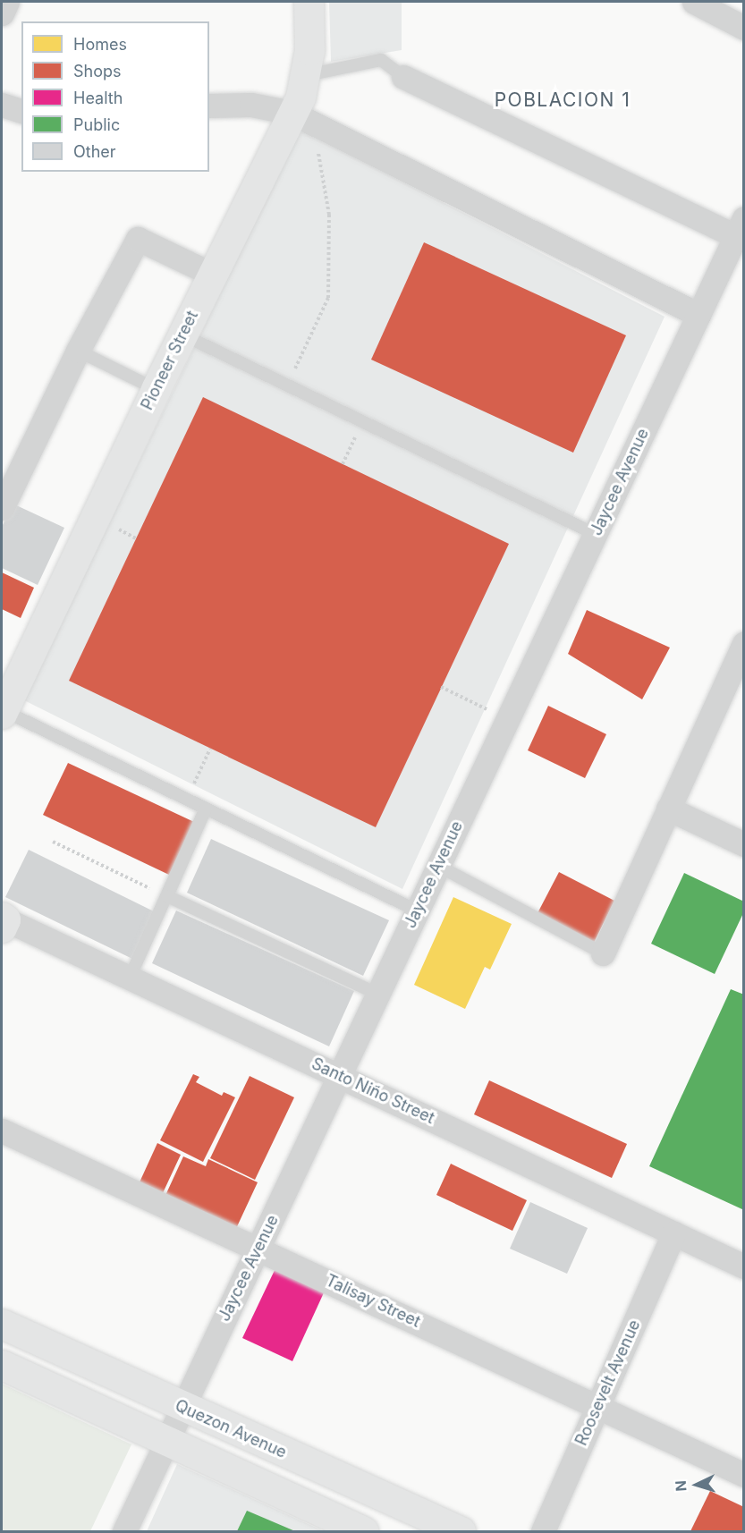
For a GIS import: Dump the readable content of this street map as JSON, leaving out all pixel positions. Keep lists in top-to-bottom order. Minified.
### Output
{"streets":{"main road":["Pioneer Street","Quezon Avenue"],"street":["Jaycee Avenue","Santo Niño Street","Talisay Street","Roosevelt Avenue"]},"crossings":[["Jaycee Avenue","Santo Niño Street"],["Jaycee Avenue","Talisay Street"],["Jaycee Avenue","Quezon Avenue"],["Santo Niño Street","Roosevelt Avenue"],["Talisay Street","Roosevelt Avenue"]],"districts":["POBLACION 1"],"legend":["Homes","Shops","Health","Public","Other"],"north":"left"}
